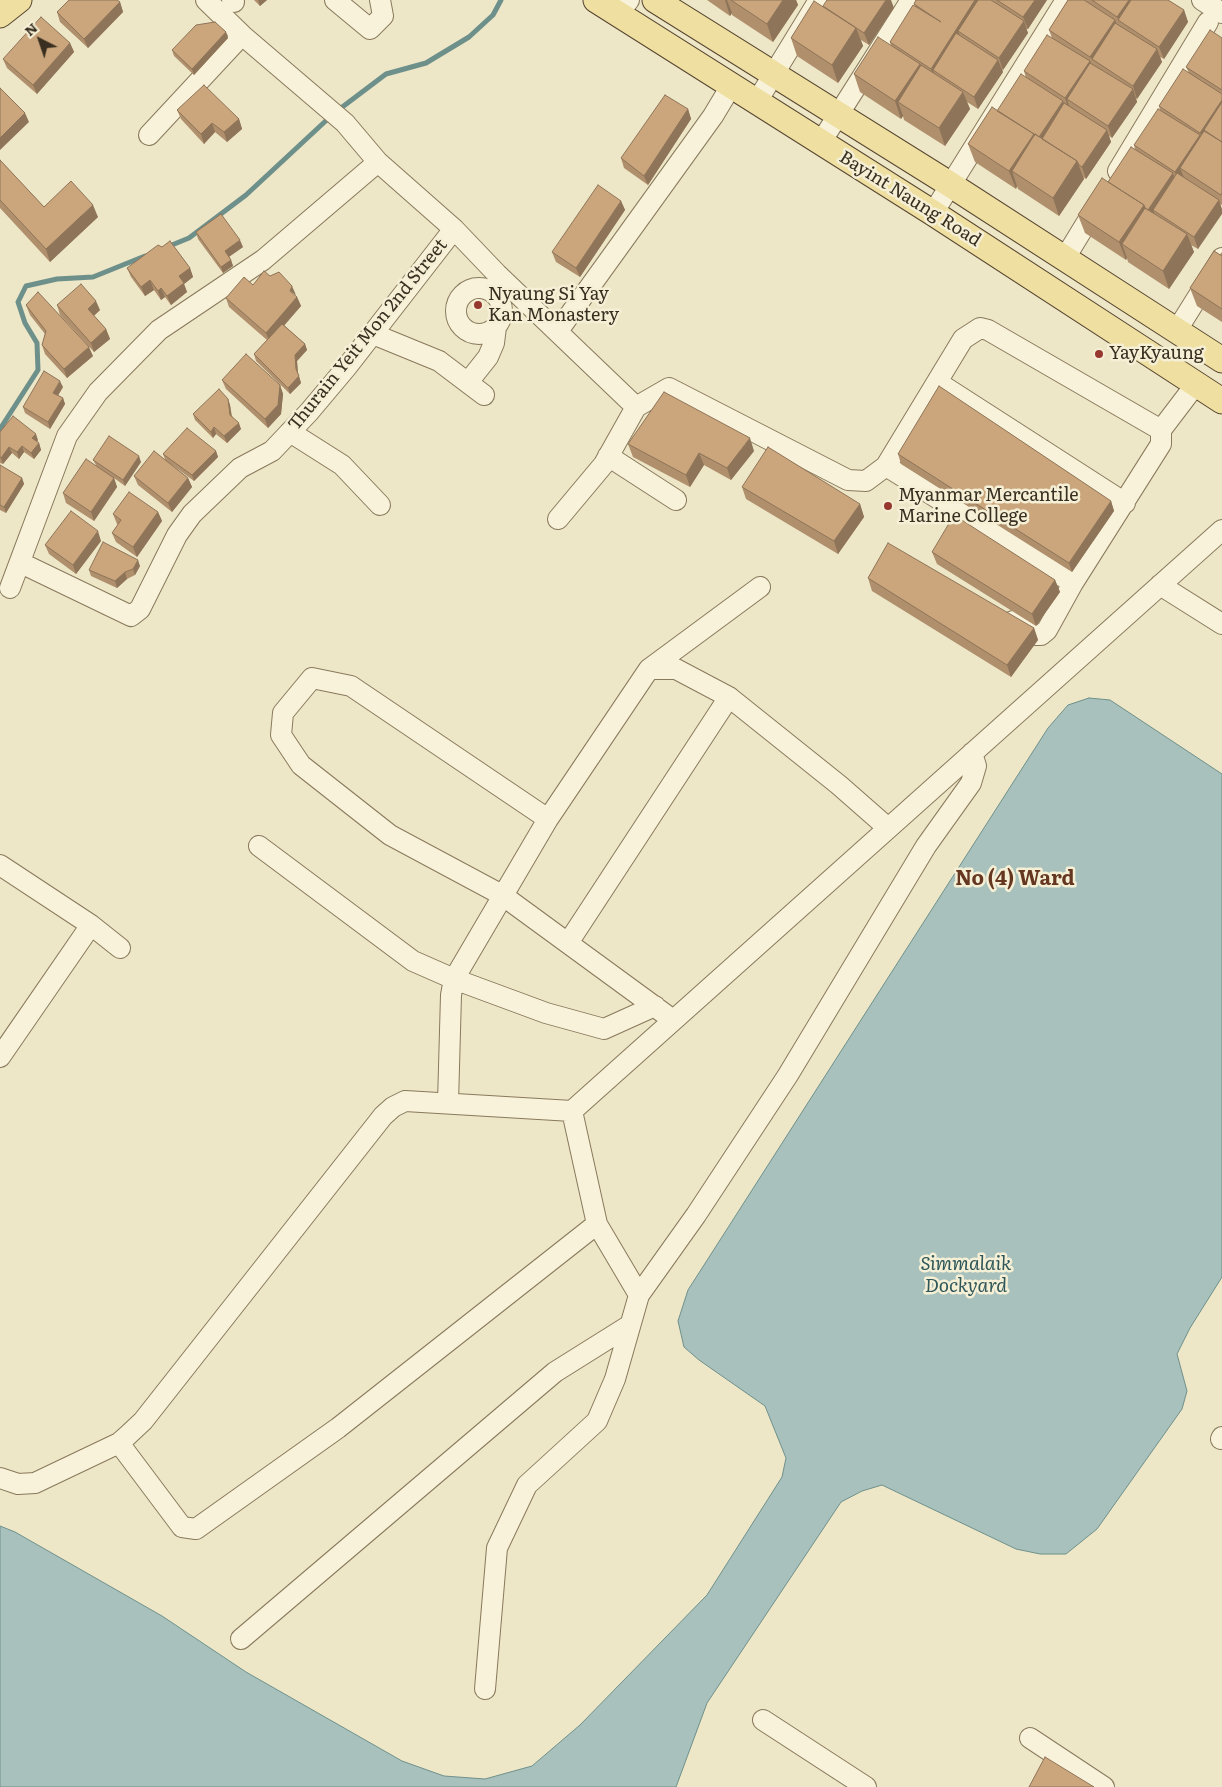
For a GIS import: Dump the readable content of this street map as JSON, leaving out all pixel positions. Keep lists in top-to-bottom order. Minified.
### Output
{"streets":{"main road":["Bayint Naung Road"],"street":["Thurain Yeit Mon 2nd Street"]},"districts":["No (4) Ward"],"water":["Simmalaik Dockyard"],"places":["Nyaung Si Yay Kan Monastery","YayKyaung","Myanmar Mercantile Marine College"],"north":"top left"}
